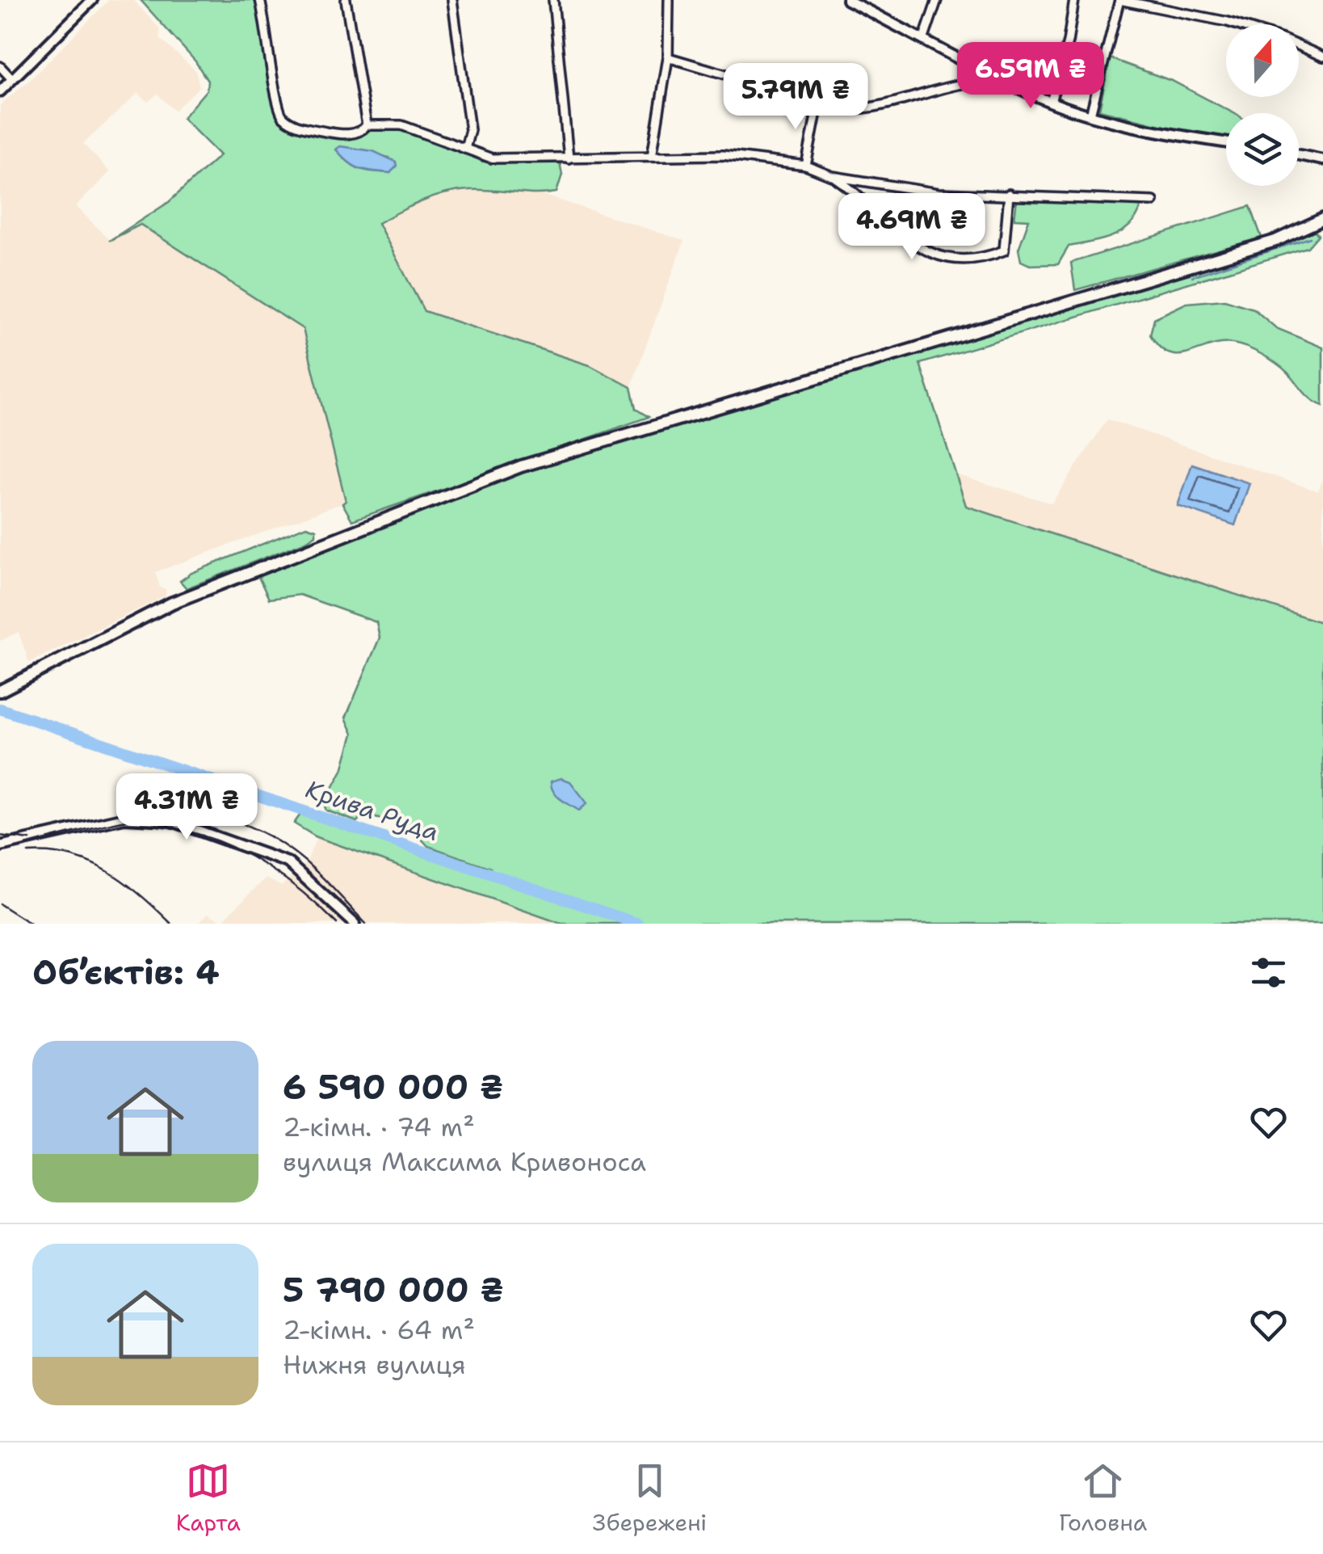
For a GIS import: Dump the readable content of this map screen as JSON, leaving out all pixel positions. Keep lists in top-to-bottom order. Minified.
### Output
{"water":["Крива Руда"],"north":"top","page":{"price":["6.59M ₴","5.79M ₴","4.69M ₴","4.31M ₴"],"heading":"Об’єктів: 4","list":[{"name":"6 590 000 ₴","note":"2-кімн. · 74 m² · вулиця Максима Кривоноса"},{"name":"5 790 000 ₴","note":"2-кімн. · 64 m² · Нижня вулиця"}],"tabs":["Карта","Збережені","Головна"]}}
